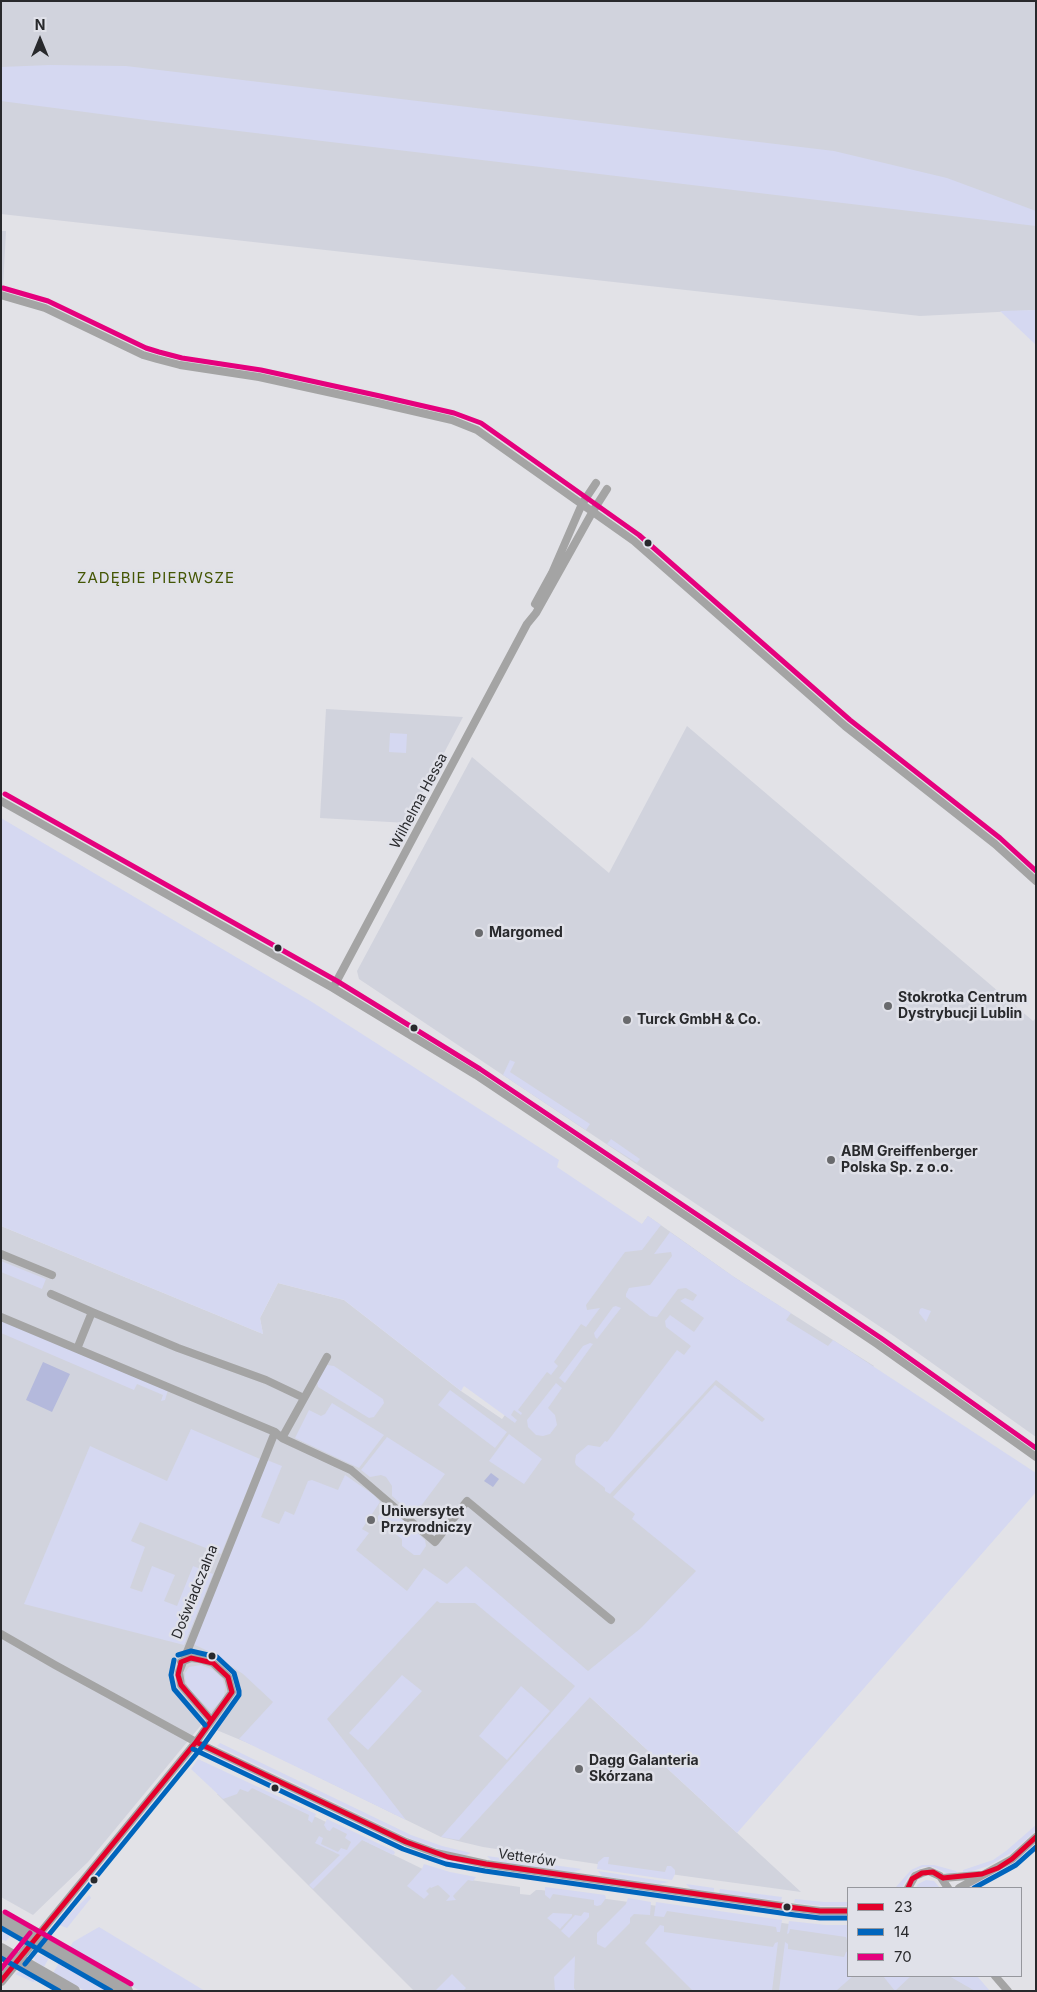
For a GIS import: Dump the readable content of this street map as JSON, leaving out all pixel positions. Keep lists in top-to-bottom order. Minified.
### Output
{"streets":{"street":["Wilhelma Hessa","Doświadczalna","Vetterów"]},"districts":["ZADĘBIE PIERWSZE"],"places":["Margomed","Stokrotka Centrum Dystrybucji Lublin","Turck GmbH & Co.","ABM Greiffenberger Polska Sp. z o.o.","Uniwersytet Przyrodniczy","Dagg Galanteria Skórzana"],"lines":["transit line 70","transit line 14","transit line 23"],"legend":["23","14","70"],"north":"top"}
